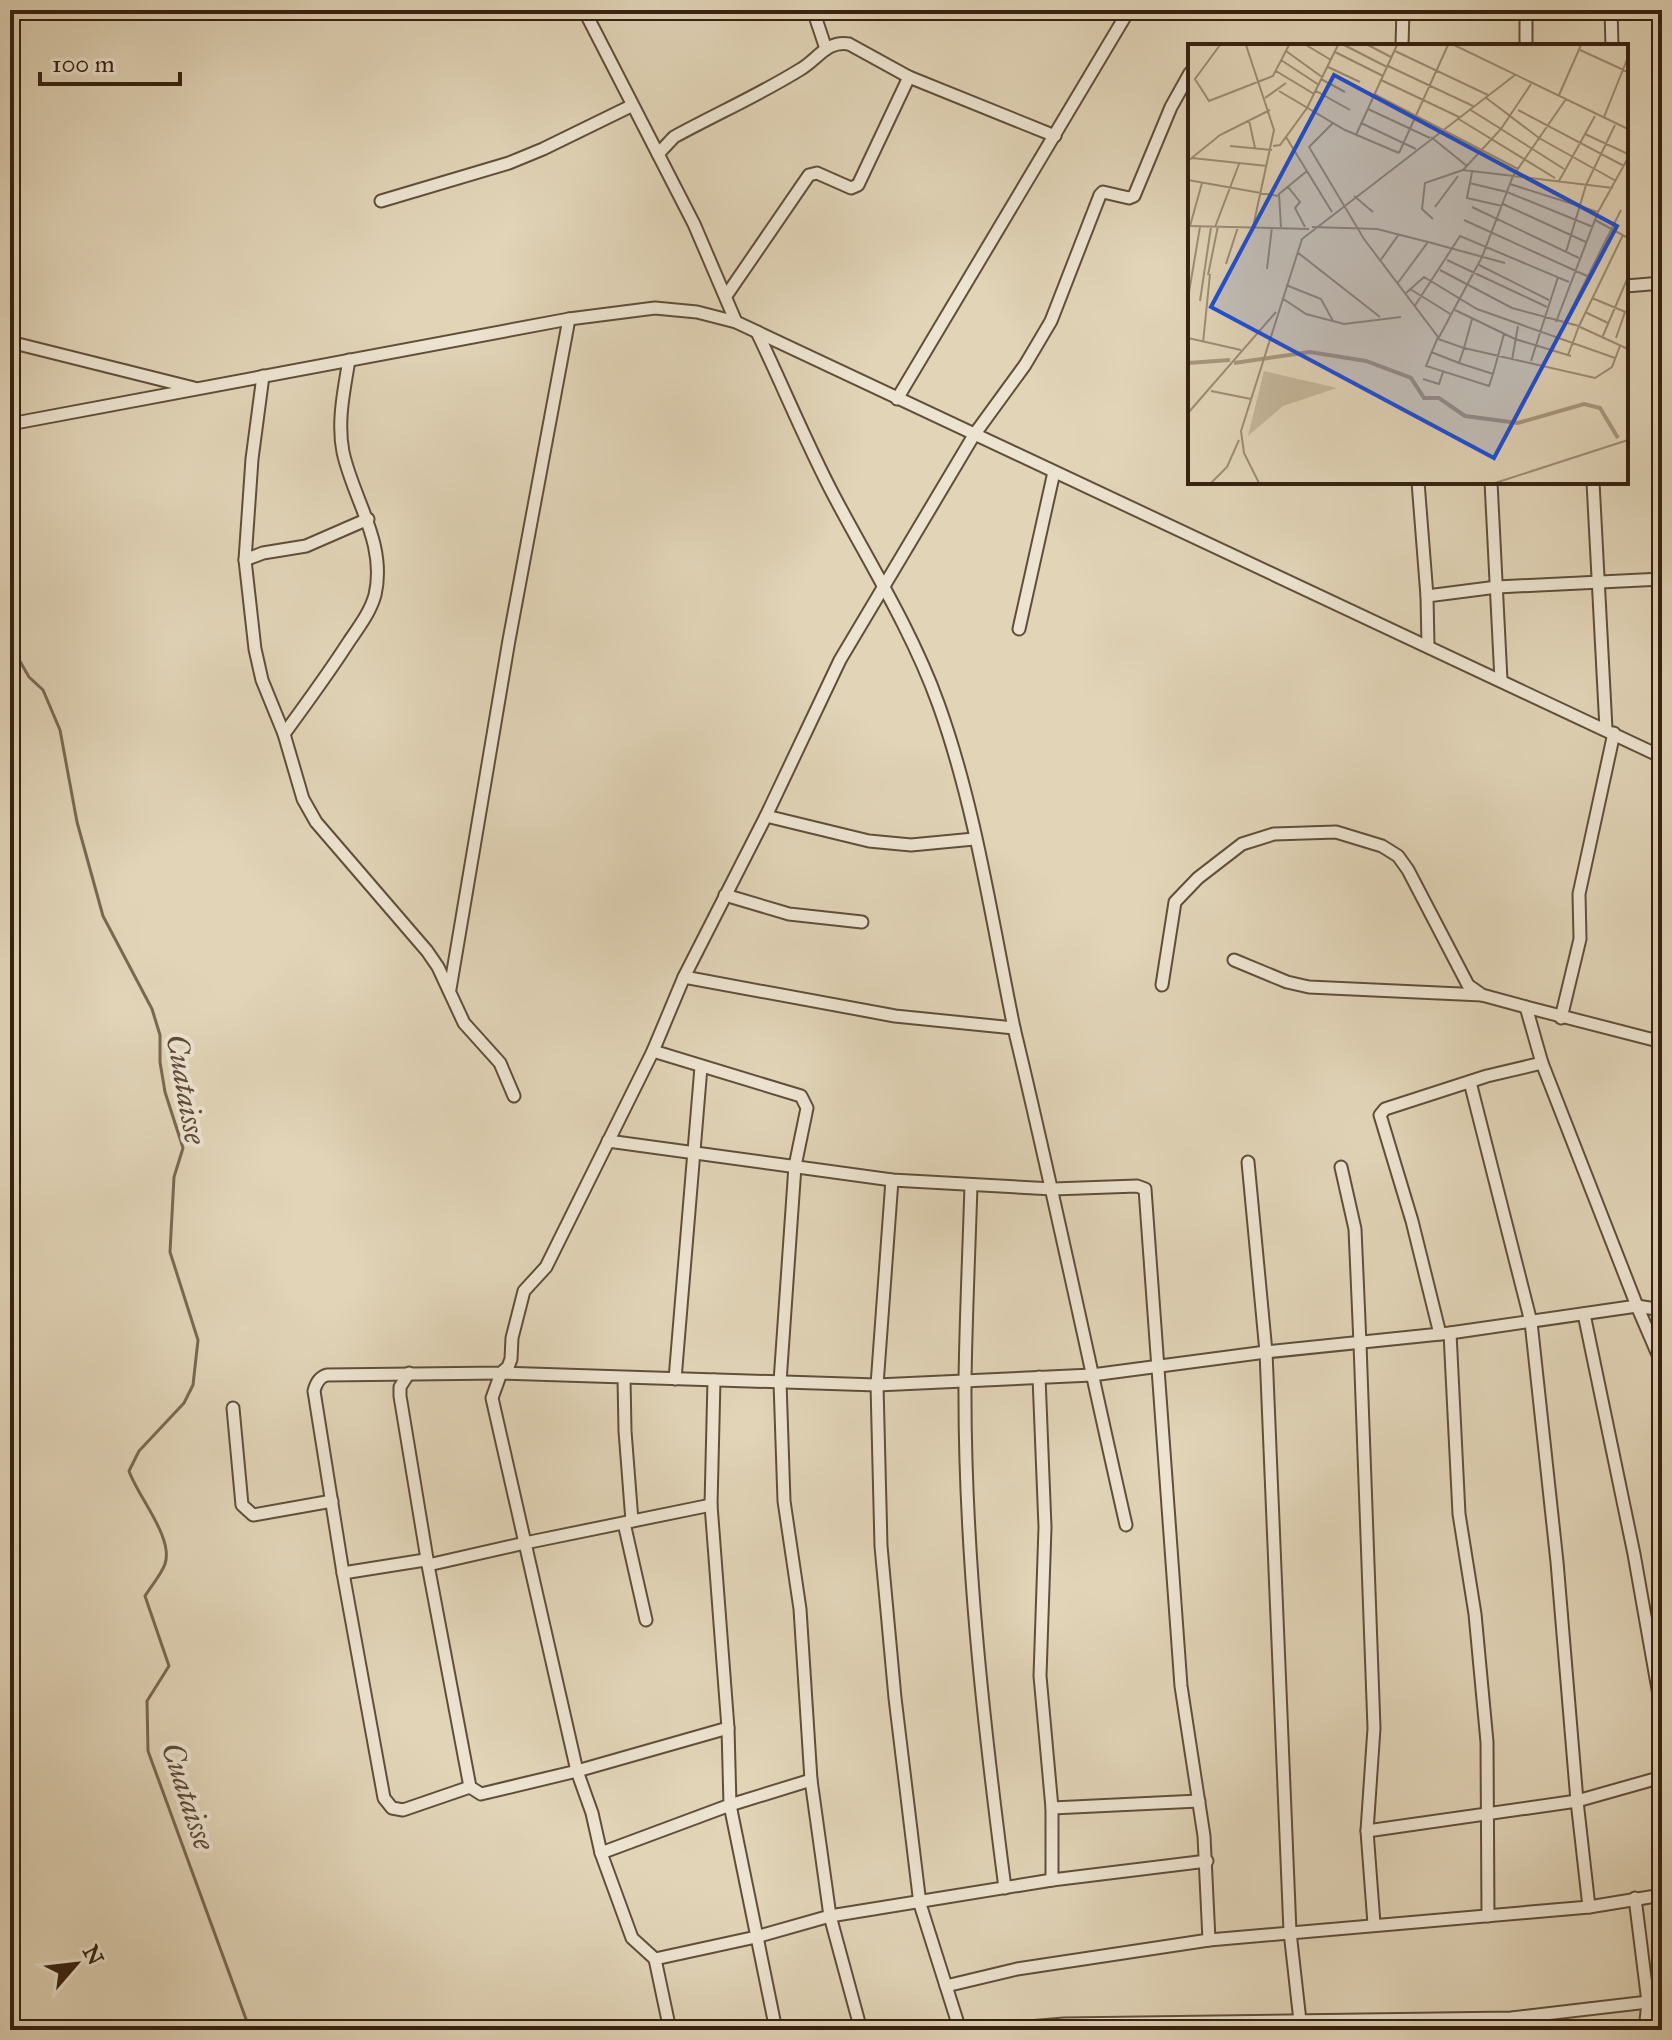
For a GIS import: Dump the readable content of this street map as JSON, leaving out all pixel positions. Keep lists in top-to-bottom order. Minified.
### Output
{"water":["Cuataisse"],"scale_bar":"100 m","north":"top right"}
